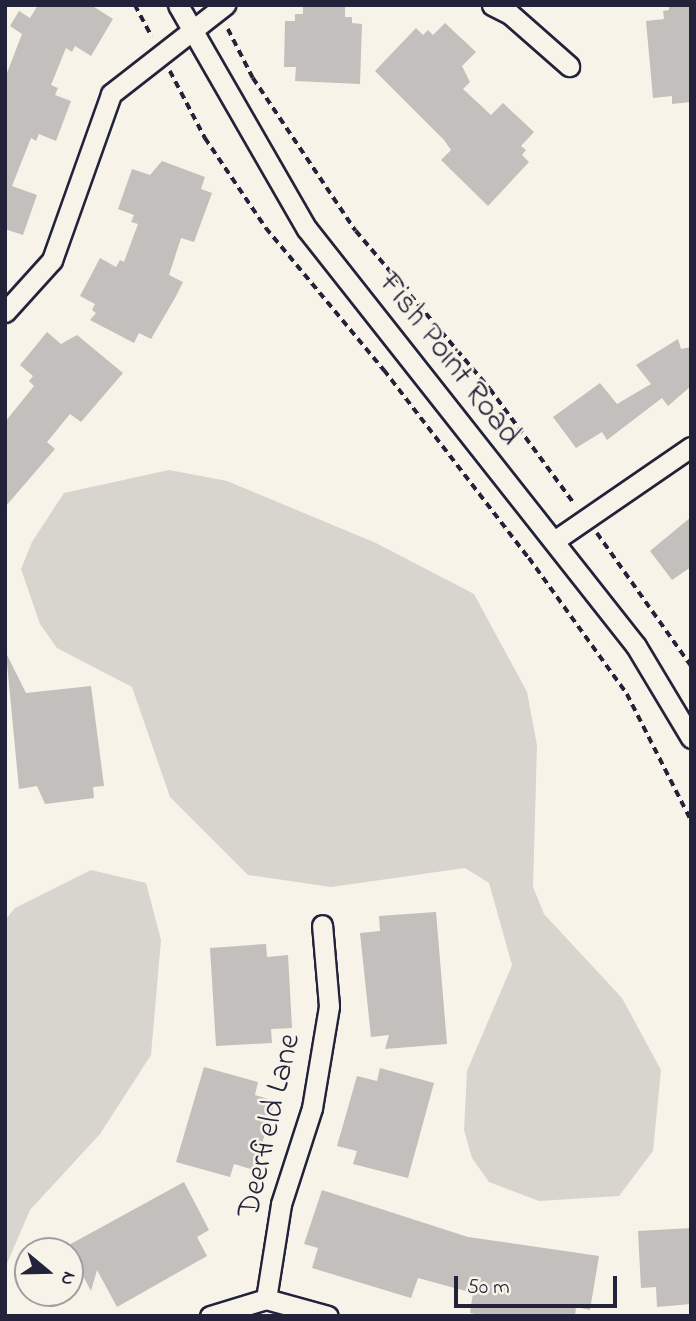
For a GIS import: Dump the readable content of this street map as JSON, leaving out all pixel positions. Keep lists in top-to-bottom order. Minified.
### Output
{"streets":{"street":["Fish Point Road","Deerfield Lane"]},"scale_bar":"50 m","north":"right"}
